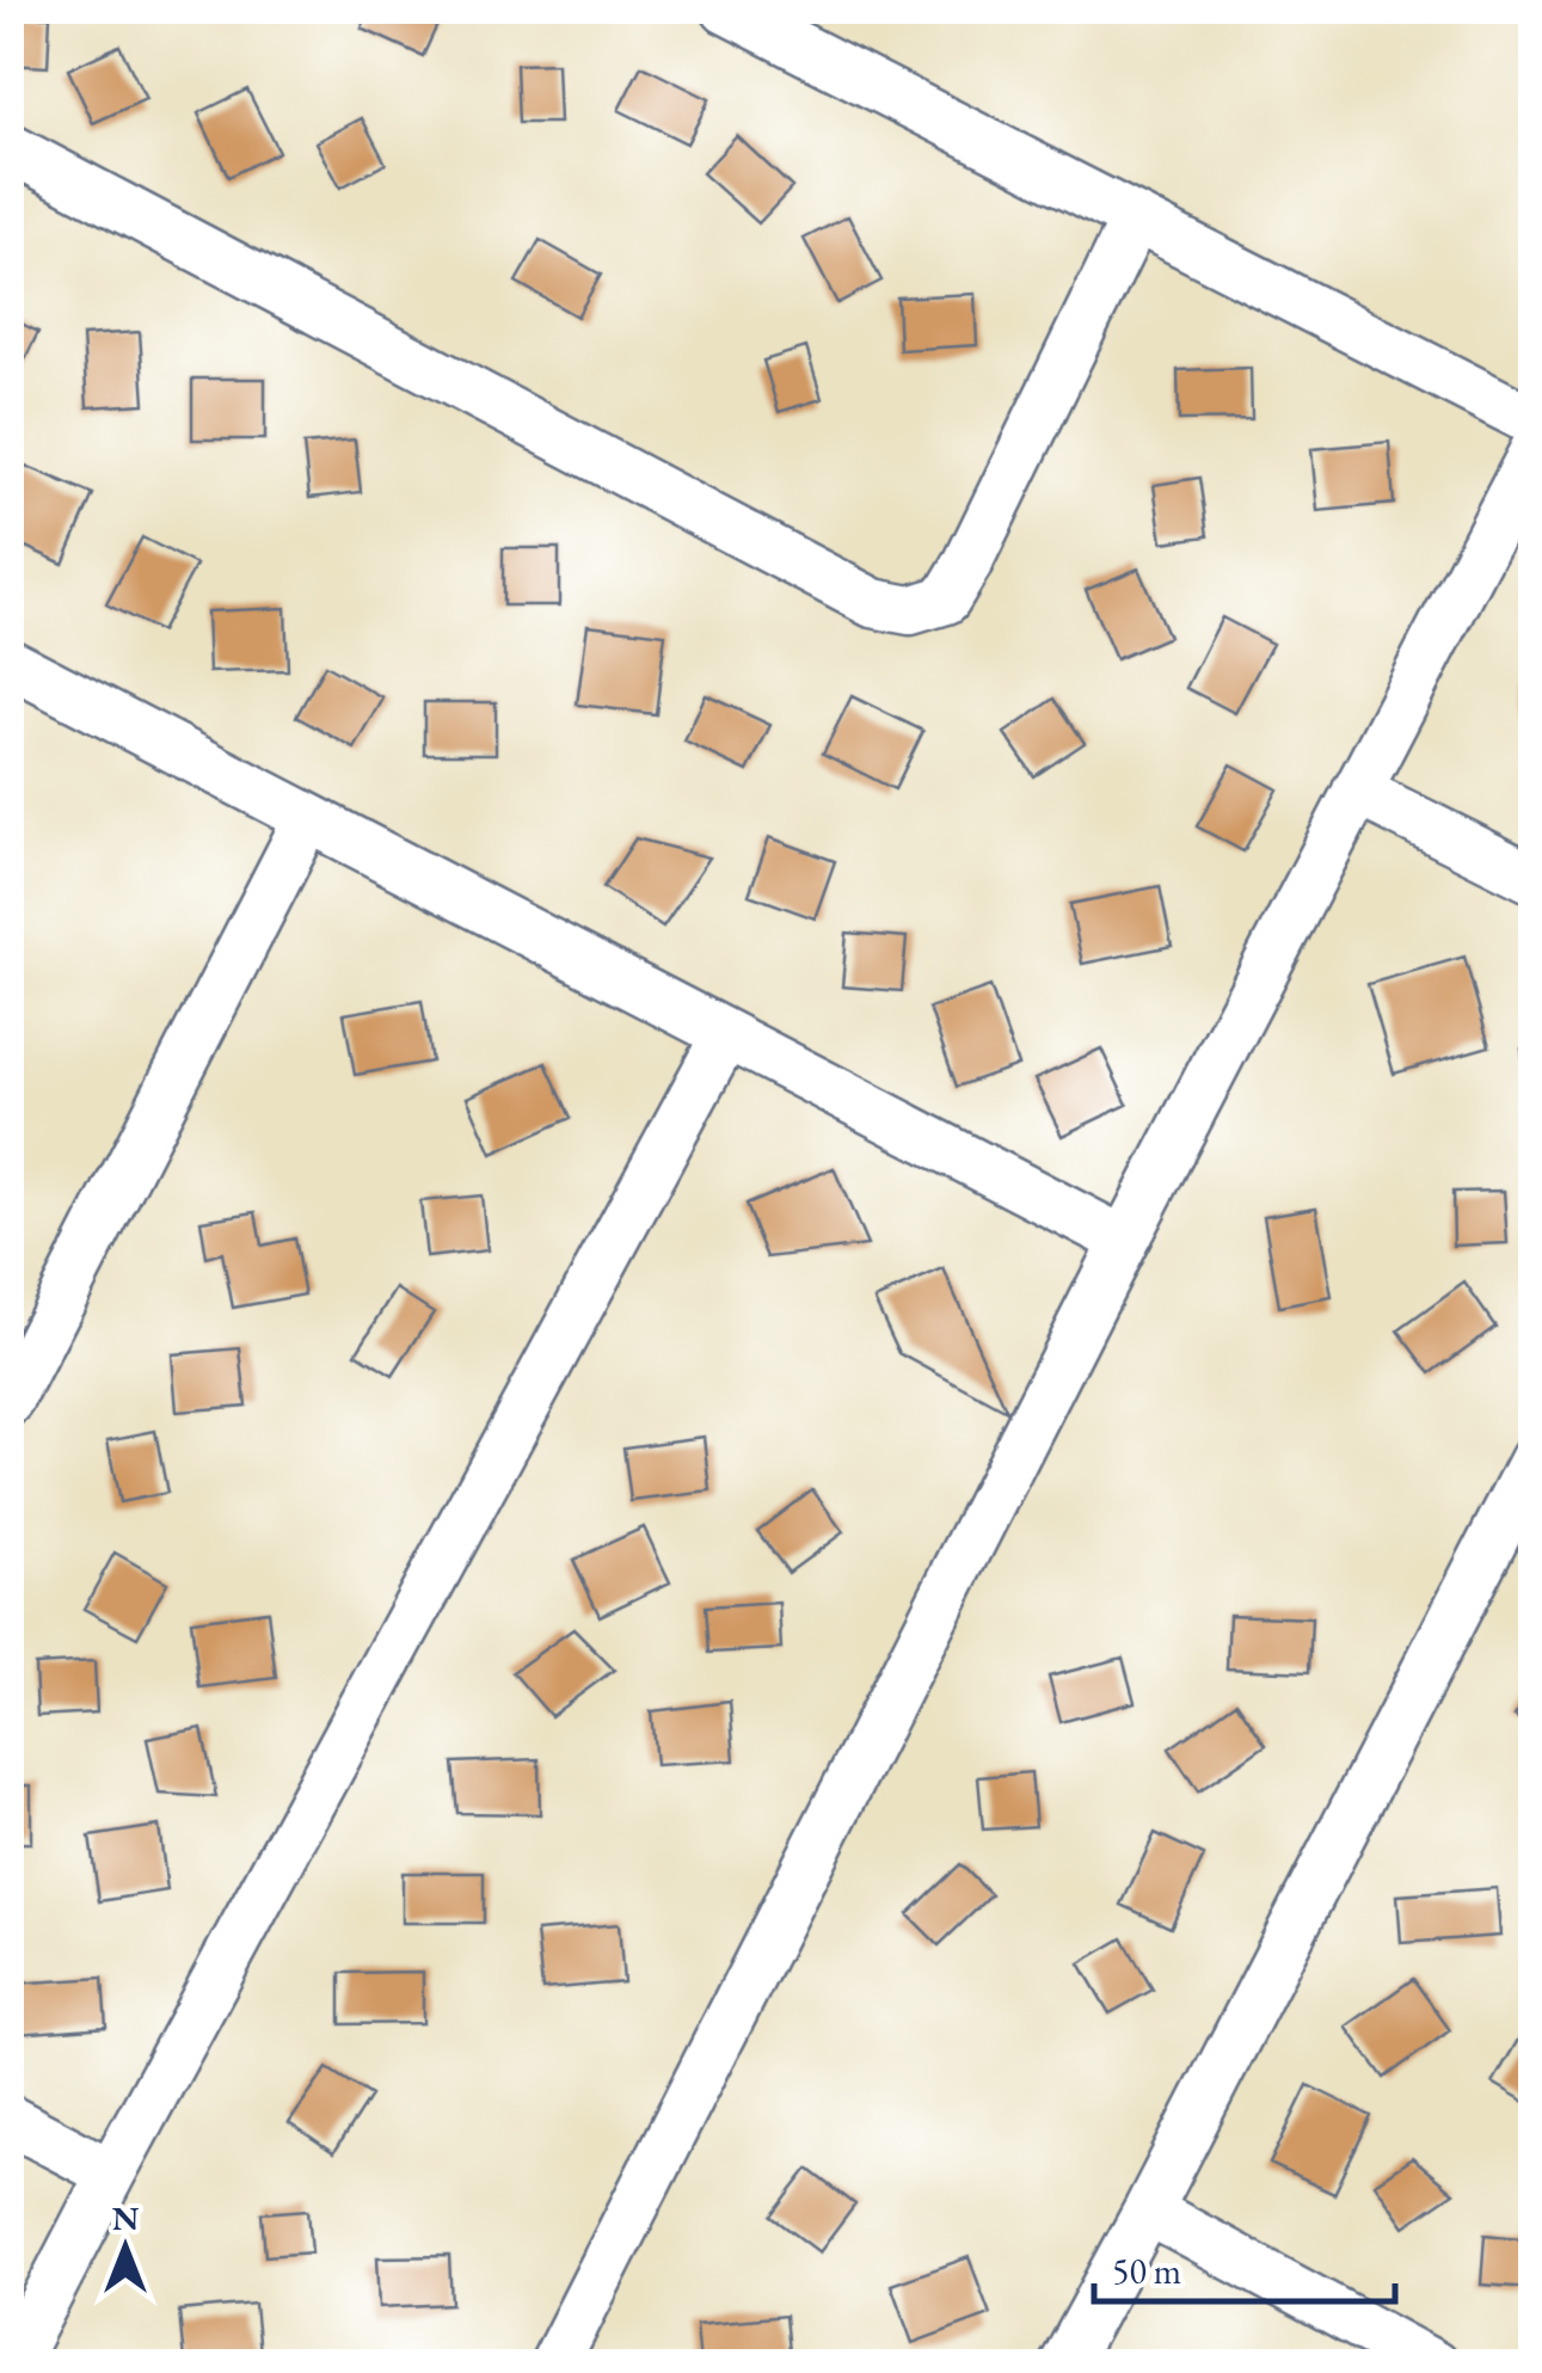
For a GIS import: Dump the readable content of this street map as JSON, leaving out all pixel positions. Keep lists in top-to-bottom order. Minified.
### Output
{"scale_bar":"50 m","north":"top"}
